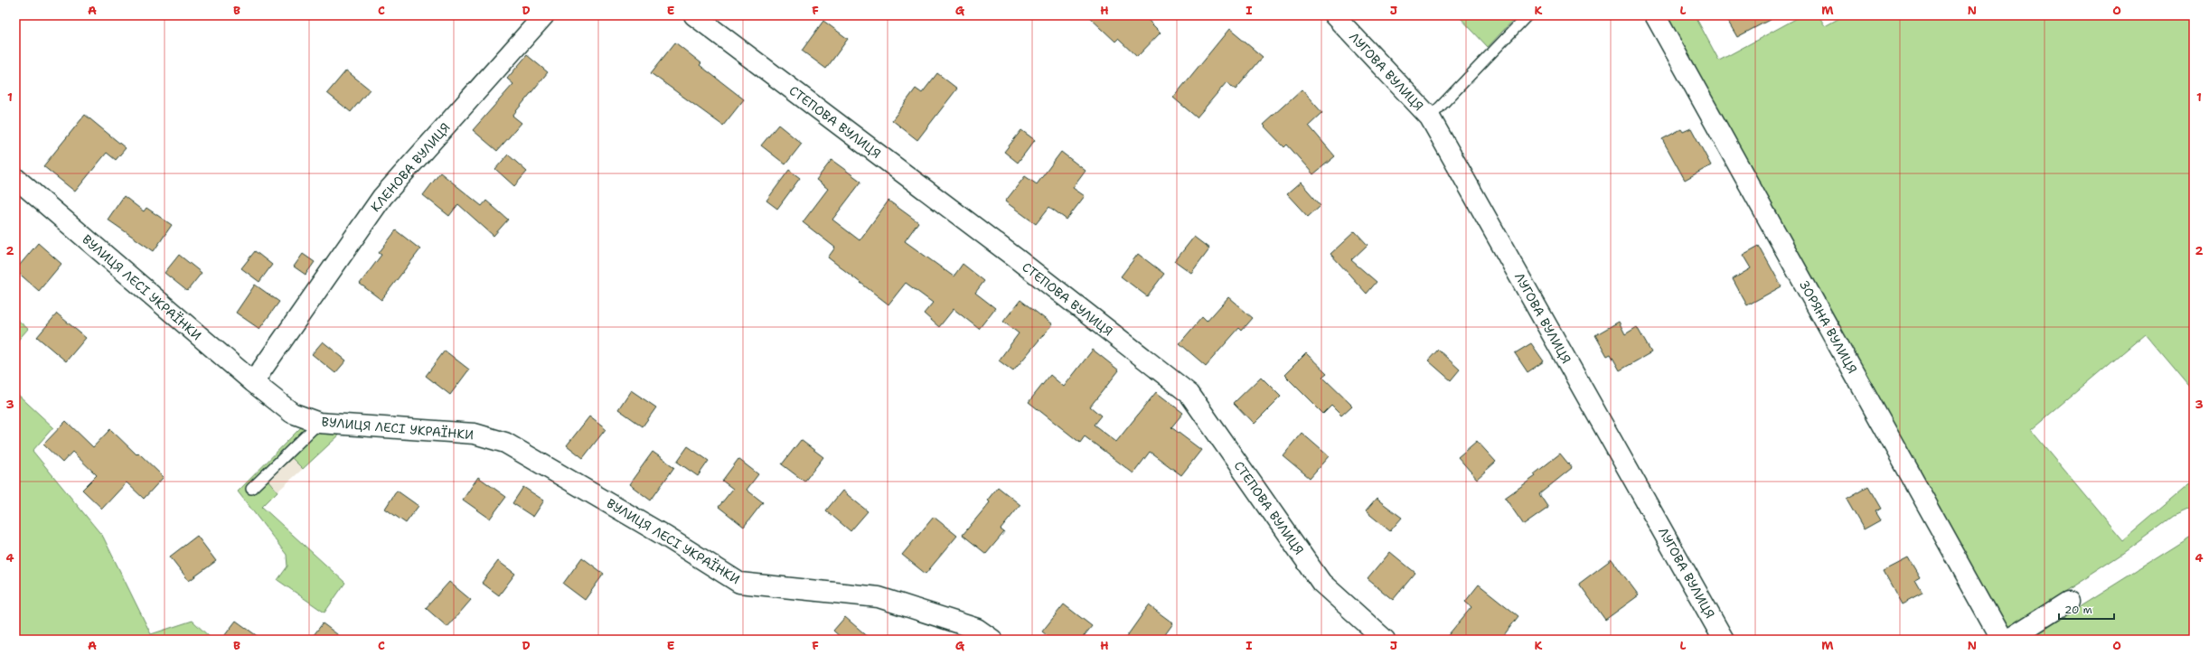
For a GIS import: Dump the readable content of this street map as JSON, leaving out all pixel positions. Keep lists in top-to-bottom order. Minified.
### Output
{"streets":{"street":["ЛУГОВА ВУЛИЦЯ","СТЕПОВА ВУЛИЦЯ","КЛЕНОВА ВУЛИЦЯ","ВУЛИЦЯ ЛЕСІ УКРАЇНКИ","ЗОРЯНА ВУЛИЦЯ"]},"crossings":[["КЛЕНОВА ВУЛИЦЯ","ВУЛИЦЯ ЛЕСІ УКРАЇНКИ"]],"scale_bar":"20 m","grid":{"columns":["A","B","C","D","E","F","G","H","I","J","K","L","M","N","O"],"rows":["1","2","3","4"]}}
